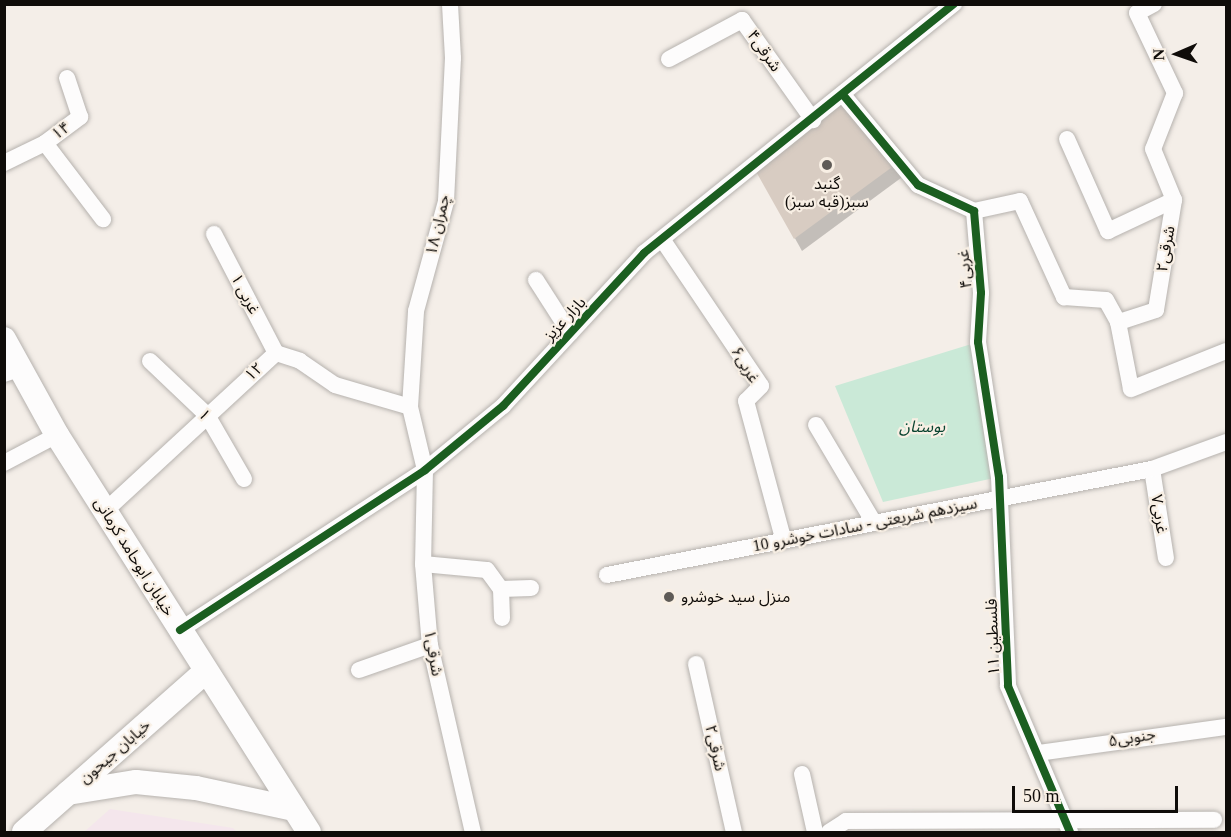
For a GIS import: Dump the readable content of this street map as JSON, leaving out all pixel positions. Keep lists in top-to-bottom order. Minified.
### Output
{"streets":{"main road":["خیابان ابوحامد کرمانی","خیابان جیحون"],"street":["شرقی۴","۱۴","چمران ۱۸","شرقی۲","غربی۴","۱ غربی","بازار عزیز","غربی۶","۱۲","۱","غربی۷","سیزدهم شریعتی - سادات خوشرو 10","فلسطین ۱۱","شرقی۱","جنوبی۵"]},"crossings":[["شرقی۴","بازار عزیز"],["چمران ۱۸","۱۲"],["غربی۴","سیزدهم شریعتی - سادات خوشرو 10"],["غربی۴","فلسطین ۱۱"],["۱ غربی","۱۲"],["بازار عزیز","غربی۶"],["بازار عزیز","خیابان ابوحامد کرمانی"],["بازار عزیز","شرقی۱"],["غربی۶","سیزدهم شریعتی - سادات خوشرو 10"],["۱۲","۱"],["۱۲","خیابان ابوحامد کرمانی"],["غربی۷","سیزدهم شریعتی - سادات خوشرو 10"],["سیزدهم شریعتی - سادات خوشرو 10","فلسطین ۱۱"],["خیابان ابوحامد کرمانی","خیابان جیحون"],["فلسطین ۱۱","جنوبی۵"]],"parks":["بوستان"],"places":["گنبد سبز(قبه سبز)","منزل سید خوشرو"],"scale_bar":"50 m","north":"left"}
